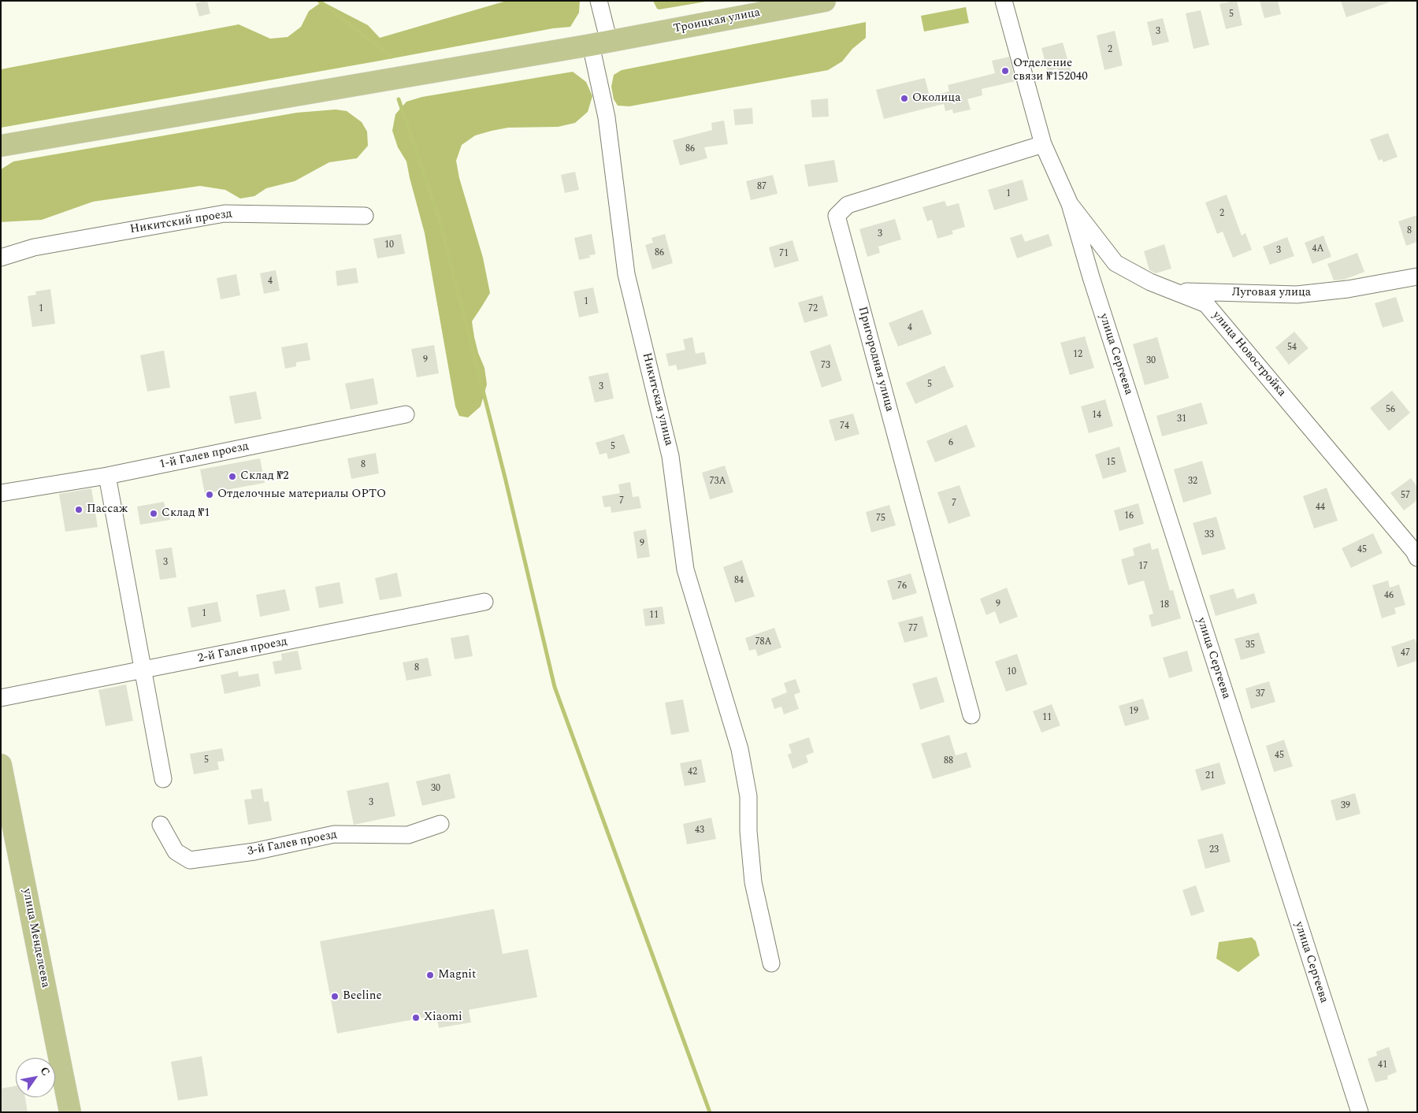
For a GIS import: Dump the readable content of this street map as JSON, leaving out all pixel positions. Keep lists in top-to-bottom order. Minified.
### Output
{"streets":{"main road":["Троицкая улица","улица Менделеева"],"street":["Никитский проезд","Луговая улица","улица Сергеева","улица Новостройка","Пригородная улица","Никитская улица","1-й Галев проезд","2-й Галев проезд","3-й Галев проезд"]},"crossings":[["Троицкая улица","Никитская улица"],["Луговая улица","улица Новостройка"],["улица Сергеева","улица Новостройка"],["улица Новостройка","Пригородная улица"]],"places":["Отделение связи №152040","Околица","Склад №2","Отделочные материалы ОРТО","Пассаж","Склад №1","Magnit","Beeline","Xiaomi"],"house_numbers":["5","3","2","86","87","1","2","8","3","10","4А","3","86","71","4","1","1","72","4","54","12","9","30","73","5","3","56","14","31","74","6","5","15","8","73А","32","57","7","7","44","16","75","33","9","45","3","17","84","76","46","9","18","1","11","77","78А","35","47","8","10","37","19","11","45","5","88","42","21","30","3","39","43","23","41"],"north":"top right"}
